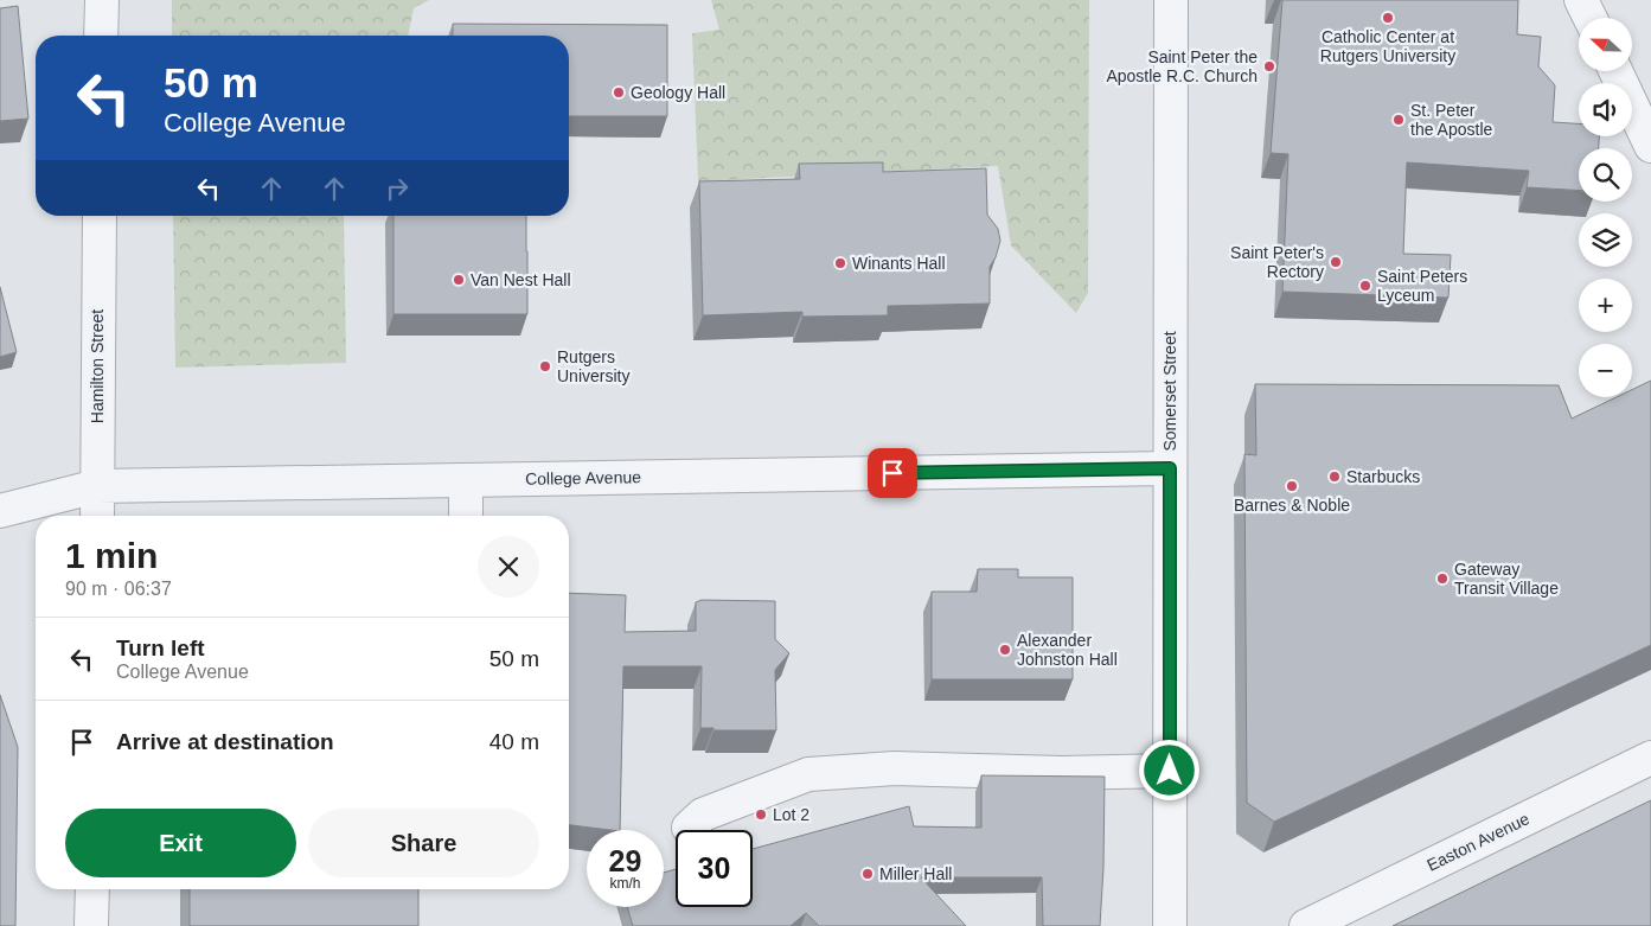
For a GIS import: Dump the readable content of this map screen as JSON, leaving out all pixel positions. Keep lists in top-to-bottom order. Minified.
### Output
{"streets":{"street":["Hamilton Street","Somerset Street","College Avenue","Easton Avenue"]},"crossings":[["Hamilton Street","College Avenue"],["Somerset Street","College Avenue"]],"places":["Catholic Center at Rutgers University","Saint Peter the Apostle R.C. Church","Geology Hall","St. Peter the Apostle","Saint Peter's Rectory","Winants Hall","Van Nest Hall","Saint Peters Lyceum","Rutgers University","Starbucks","Barnes & Noble","Gateway Transit Village","Alexander Johnston Hall","Lot 2","Miller Hall"],"north":"left","page":{"map_buttons":["+","−"],"turn":["50 m","College Avenue"],"heading":["1 min","90 m · 06:37"],"list":[{"name":"Turn left","note":"College Avenue","value":"50 m"},{"name":"Arrive at destination","value":"40 m"}],"buttons":["Exit","Share"],"speed":"29 km/h","limit":"30"}}
